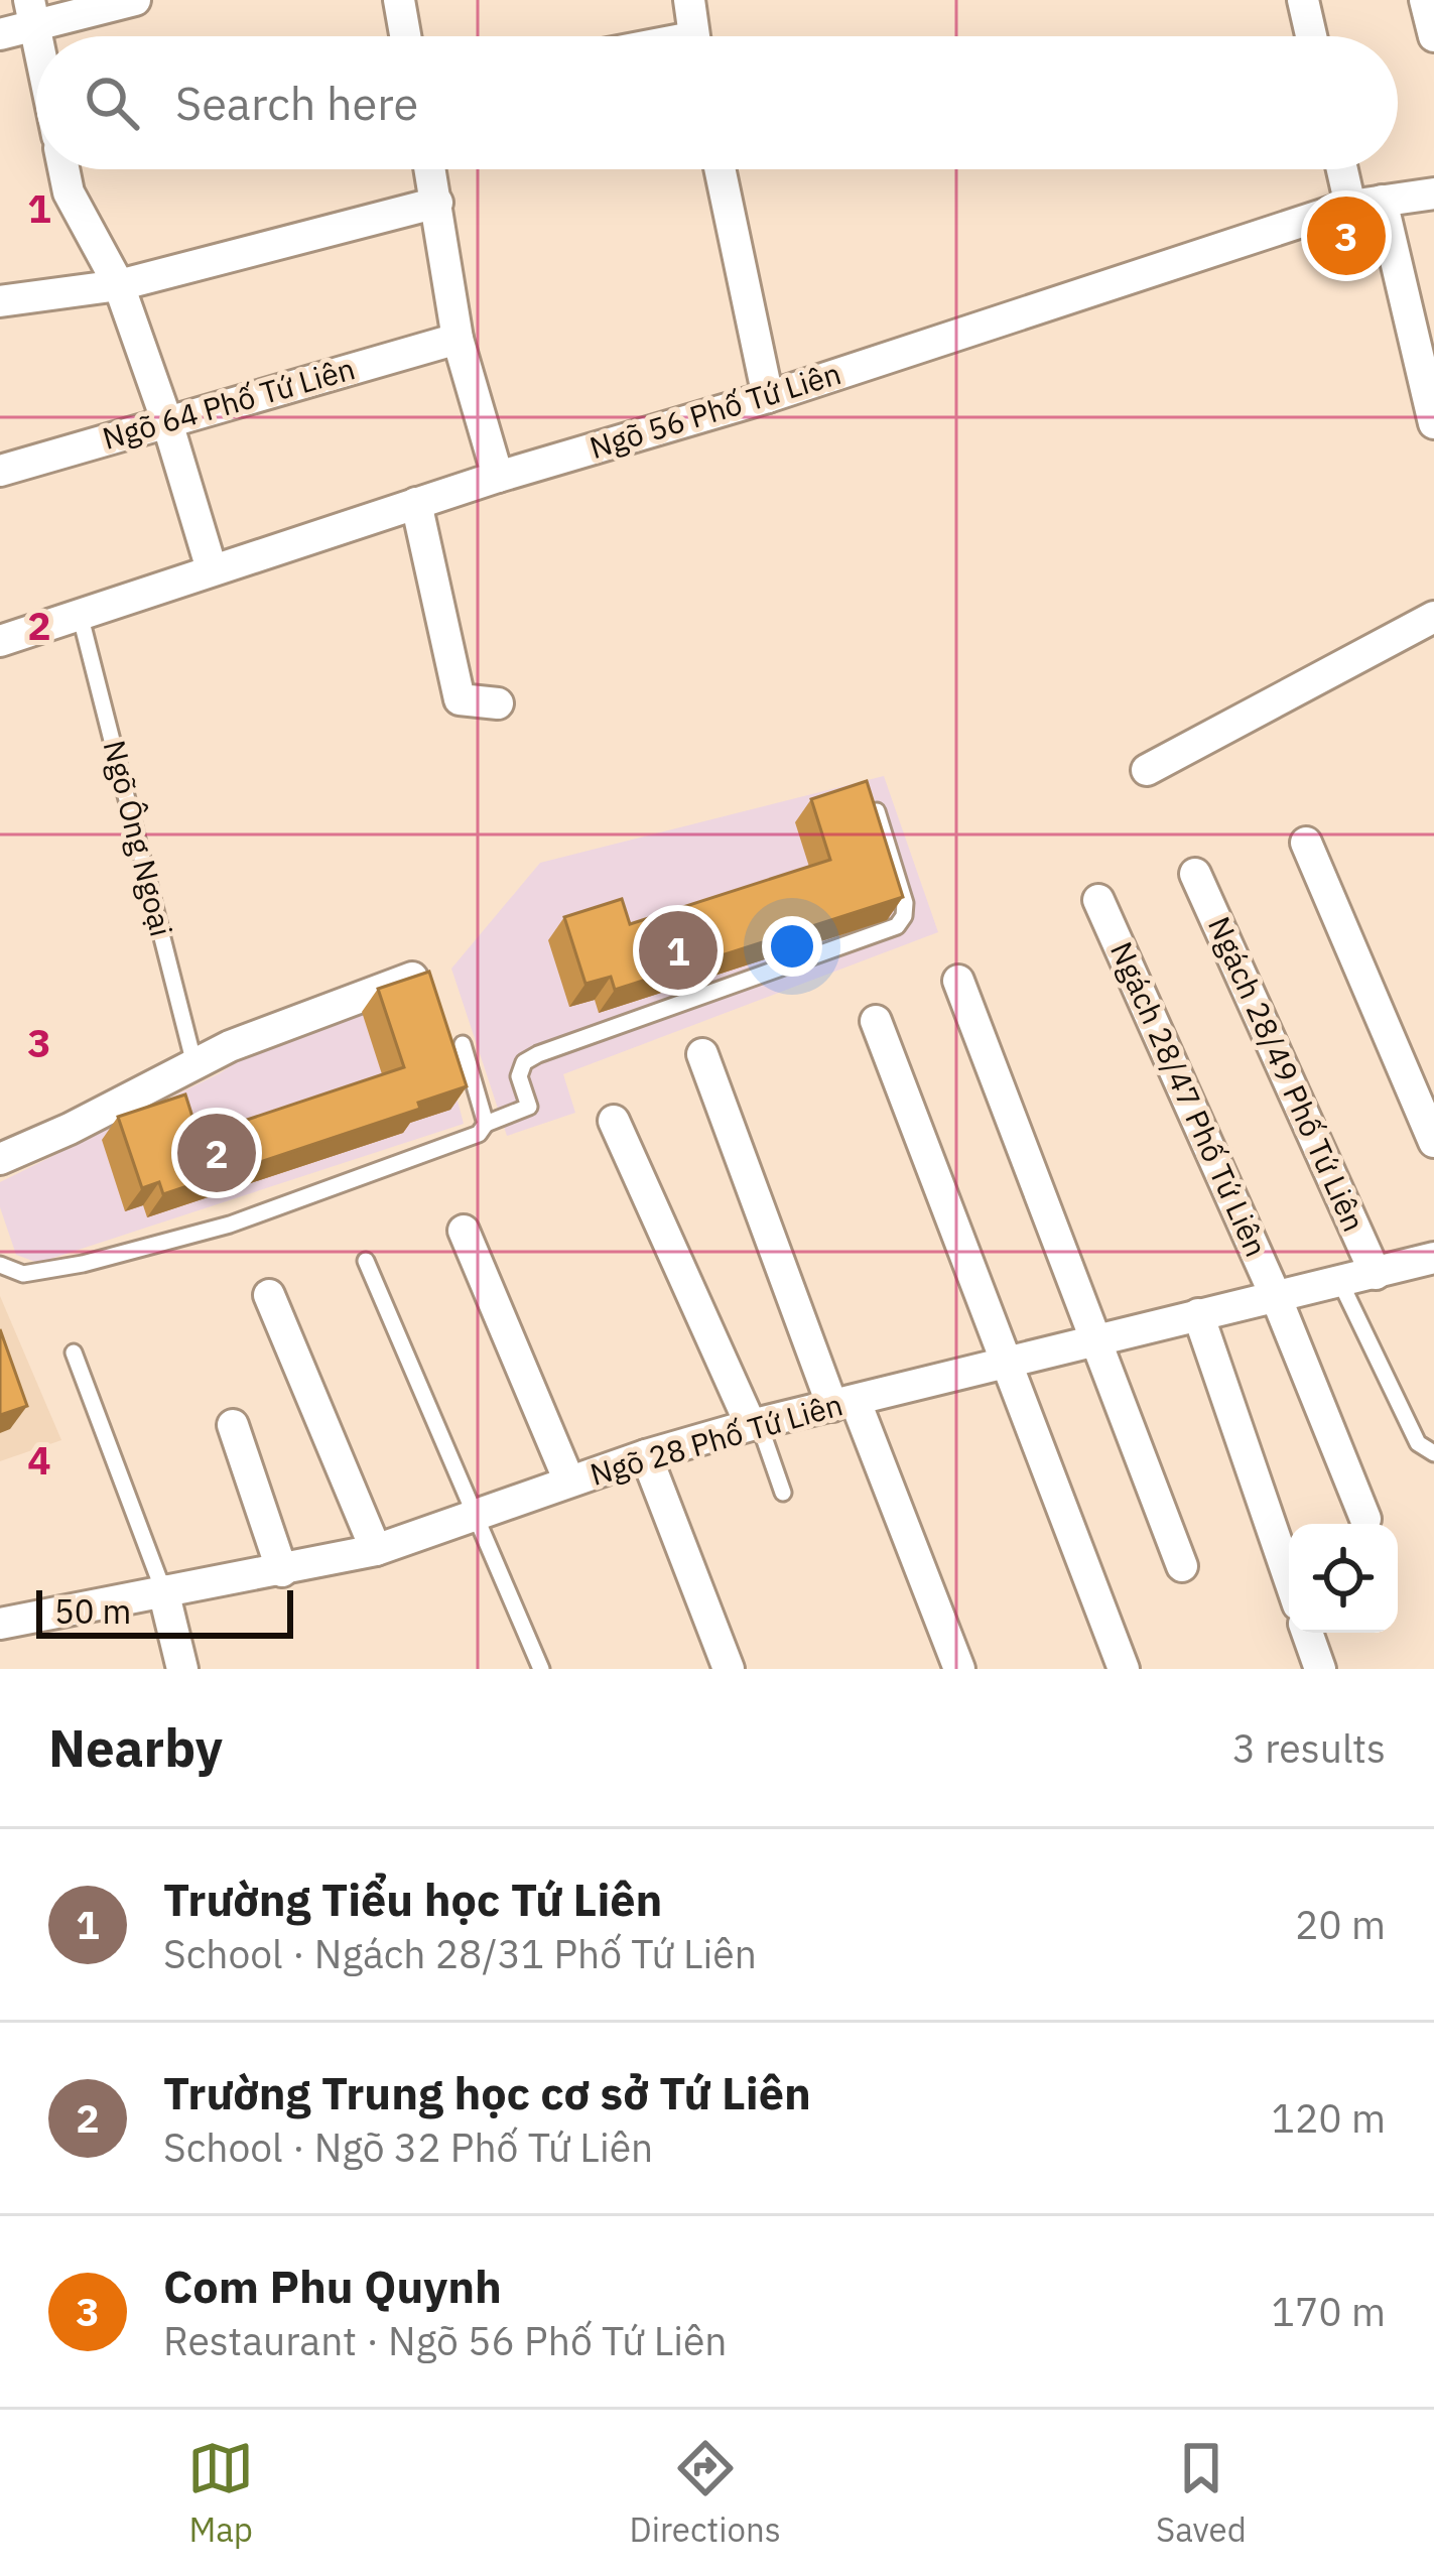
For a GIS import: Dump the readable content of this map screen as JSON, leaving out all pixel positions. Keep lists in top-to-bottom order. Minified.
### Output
{"streets":{"street":["Ngõ 64 Phố Tứ Liên","Ngõ 56 Phố Tứ Liên","Ngách 28/49 Phố Tứ Liên","Ngách 28/47 Phố Tứ Liên","Ngõ 28 Phố Tứ Liên"],"lane":["Ngõ Ông Ngoại"]},"crossings":[["Ngõ 56 Phố Tứ Liên","Ngõ Ông Ngoại"],["Ngách 28/49 Phố Tứ Liên","Ngõ 28 Phố Tứ Liên"],["Ngách 28/47 Phố Tứ Liên","Ngõ 28 Phố Tứ Liên"]],"scale_bar":"50 m","page":{"search":"Search here","pins":["3","1","2"],"scale":"50 m","heading":["Nearby","3 results"],"list":[{"mark":"1","name":"Trường Tiểu học Tứ Liên","note":"School · Ngách 28/31 Phố Tứ Liên","value":"20 m"},{"mark":"2","name":"Trường Trung học cơ sở Tứ Liên","note":"School · Ngõ 32 Phố Tứ Liên","value":"120 m"},{"mark":"3","name":"Com Phu Quynh","note":"Restaurant · Ngõ 56 Phố Tứ Liên","value":"170 m"}],"nav":["Map","Directions","Saved"]},"grid":{"rows":["1","2","3","4"]}}
